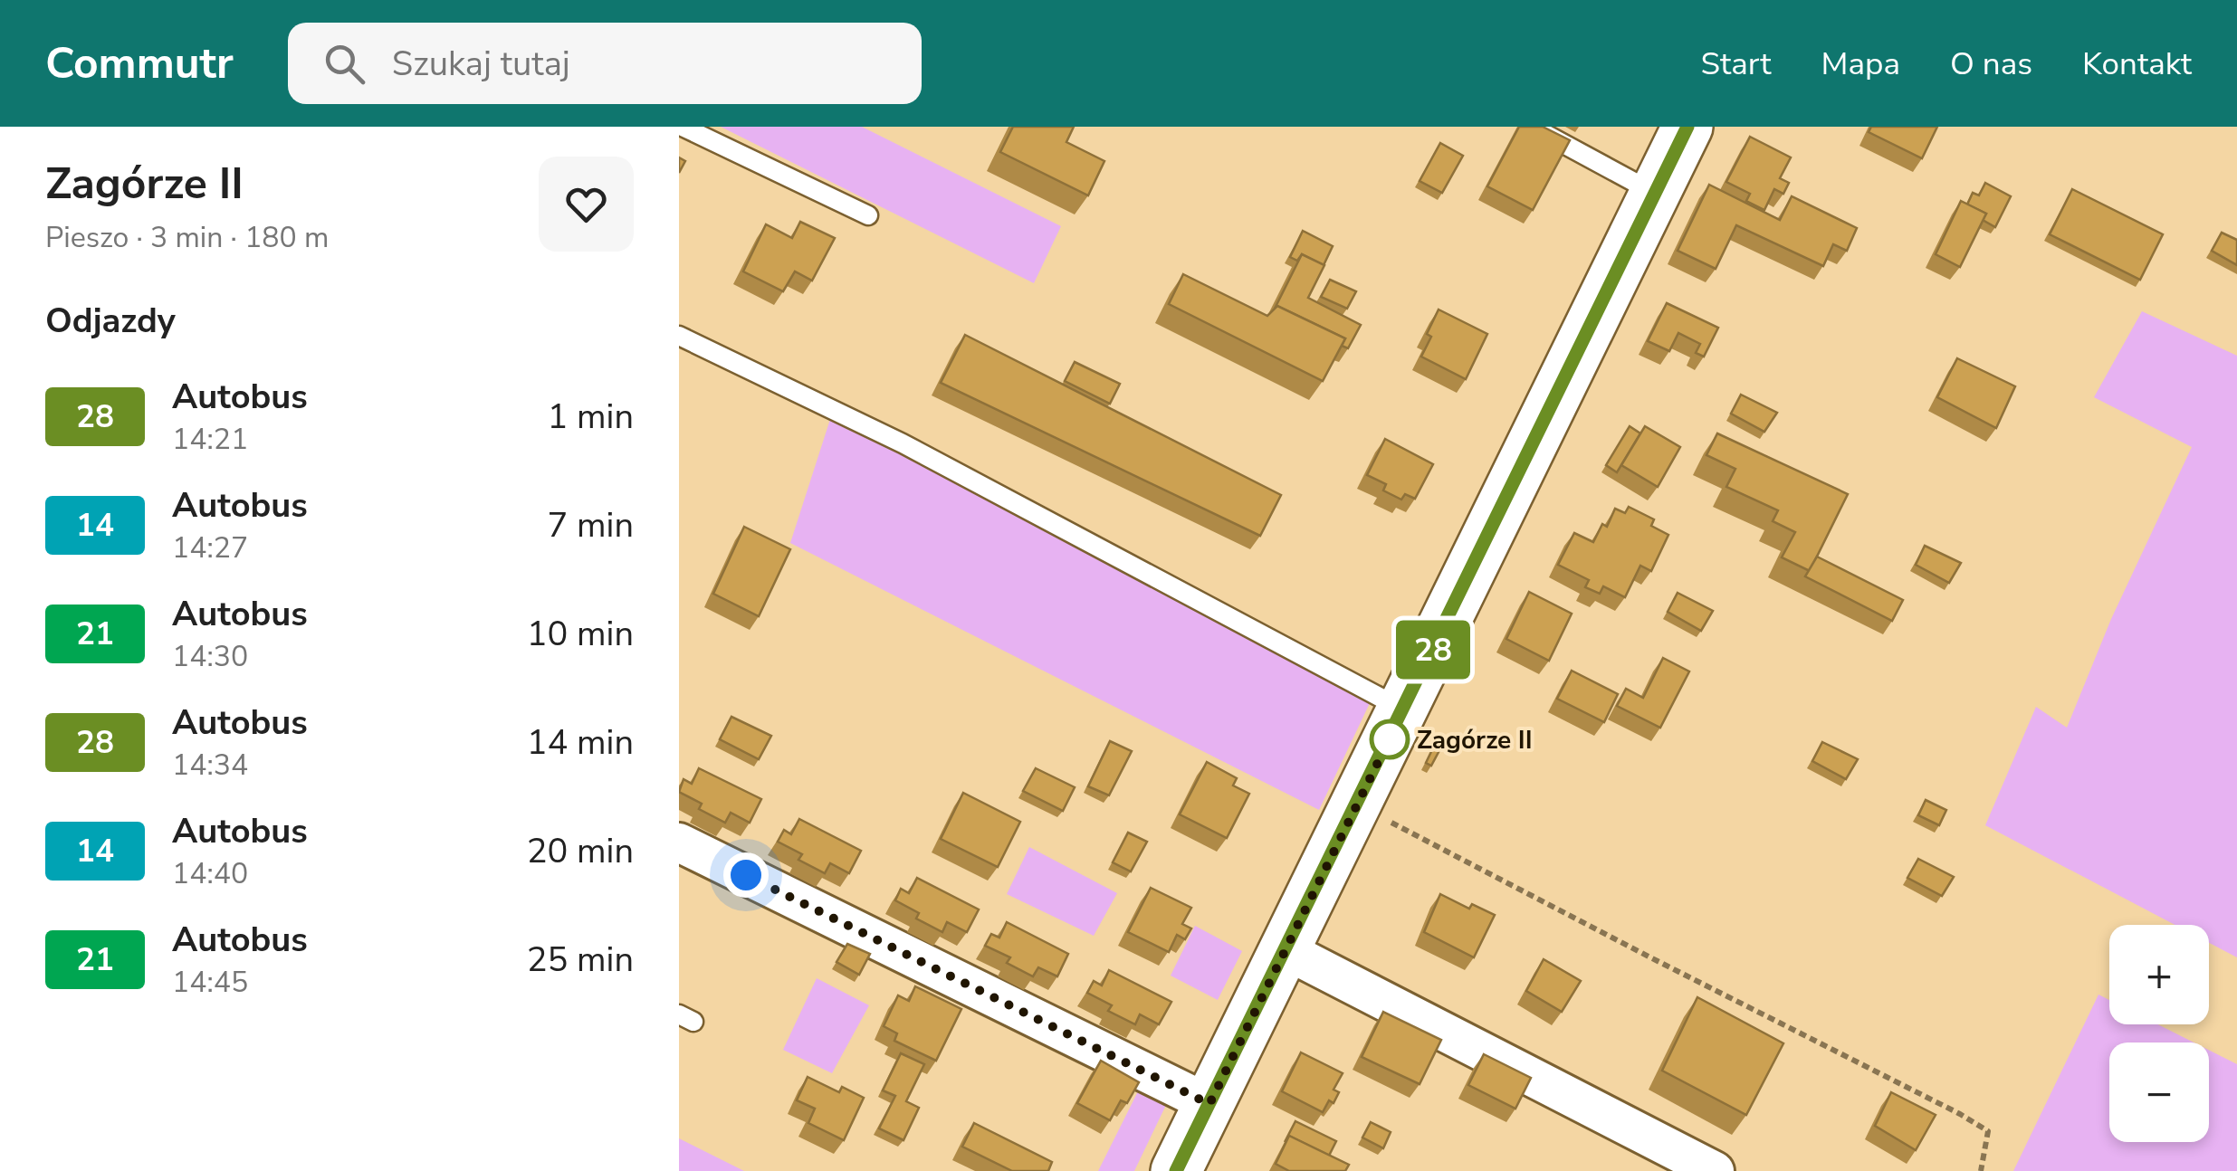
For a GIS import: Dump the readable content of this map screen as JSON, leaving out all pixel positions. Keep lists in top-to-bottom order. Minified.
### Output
{"places":["Zagórze II"],"lines":["bus line 28"],"page":{"header":"Commutr","search":"Szukaj tutaj","nav":["Start","Mapa","O nas","Kontakt"],"heading":[["Zagórze II","Pieszo · 3 min · 180 m"],"Odjazdy"],"on_map":"28","list":[{"mark":"28","name":"Autobus","note":"14:21","value":"1 min"},{"mark":"14","name":"Autobus","note":"14:27","value":"7 min"},{"mark":"21","name":"Autobus","note":"14:30","value":"10 min"},{"mark":"28","name":"Autobus","note":"14:34","value":"14 min"},{"mark":"14","name":"Autobus","note":"14:40","value":"20 min"},{"mark":"21","name":"Autobus","note":"14:45","value":"25 min"}],"map_buttons":["+","−"]}}
